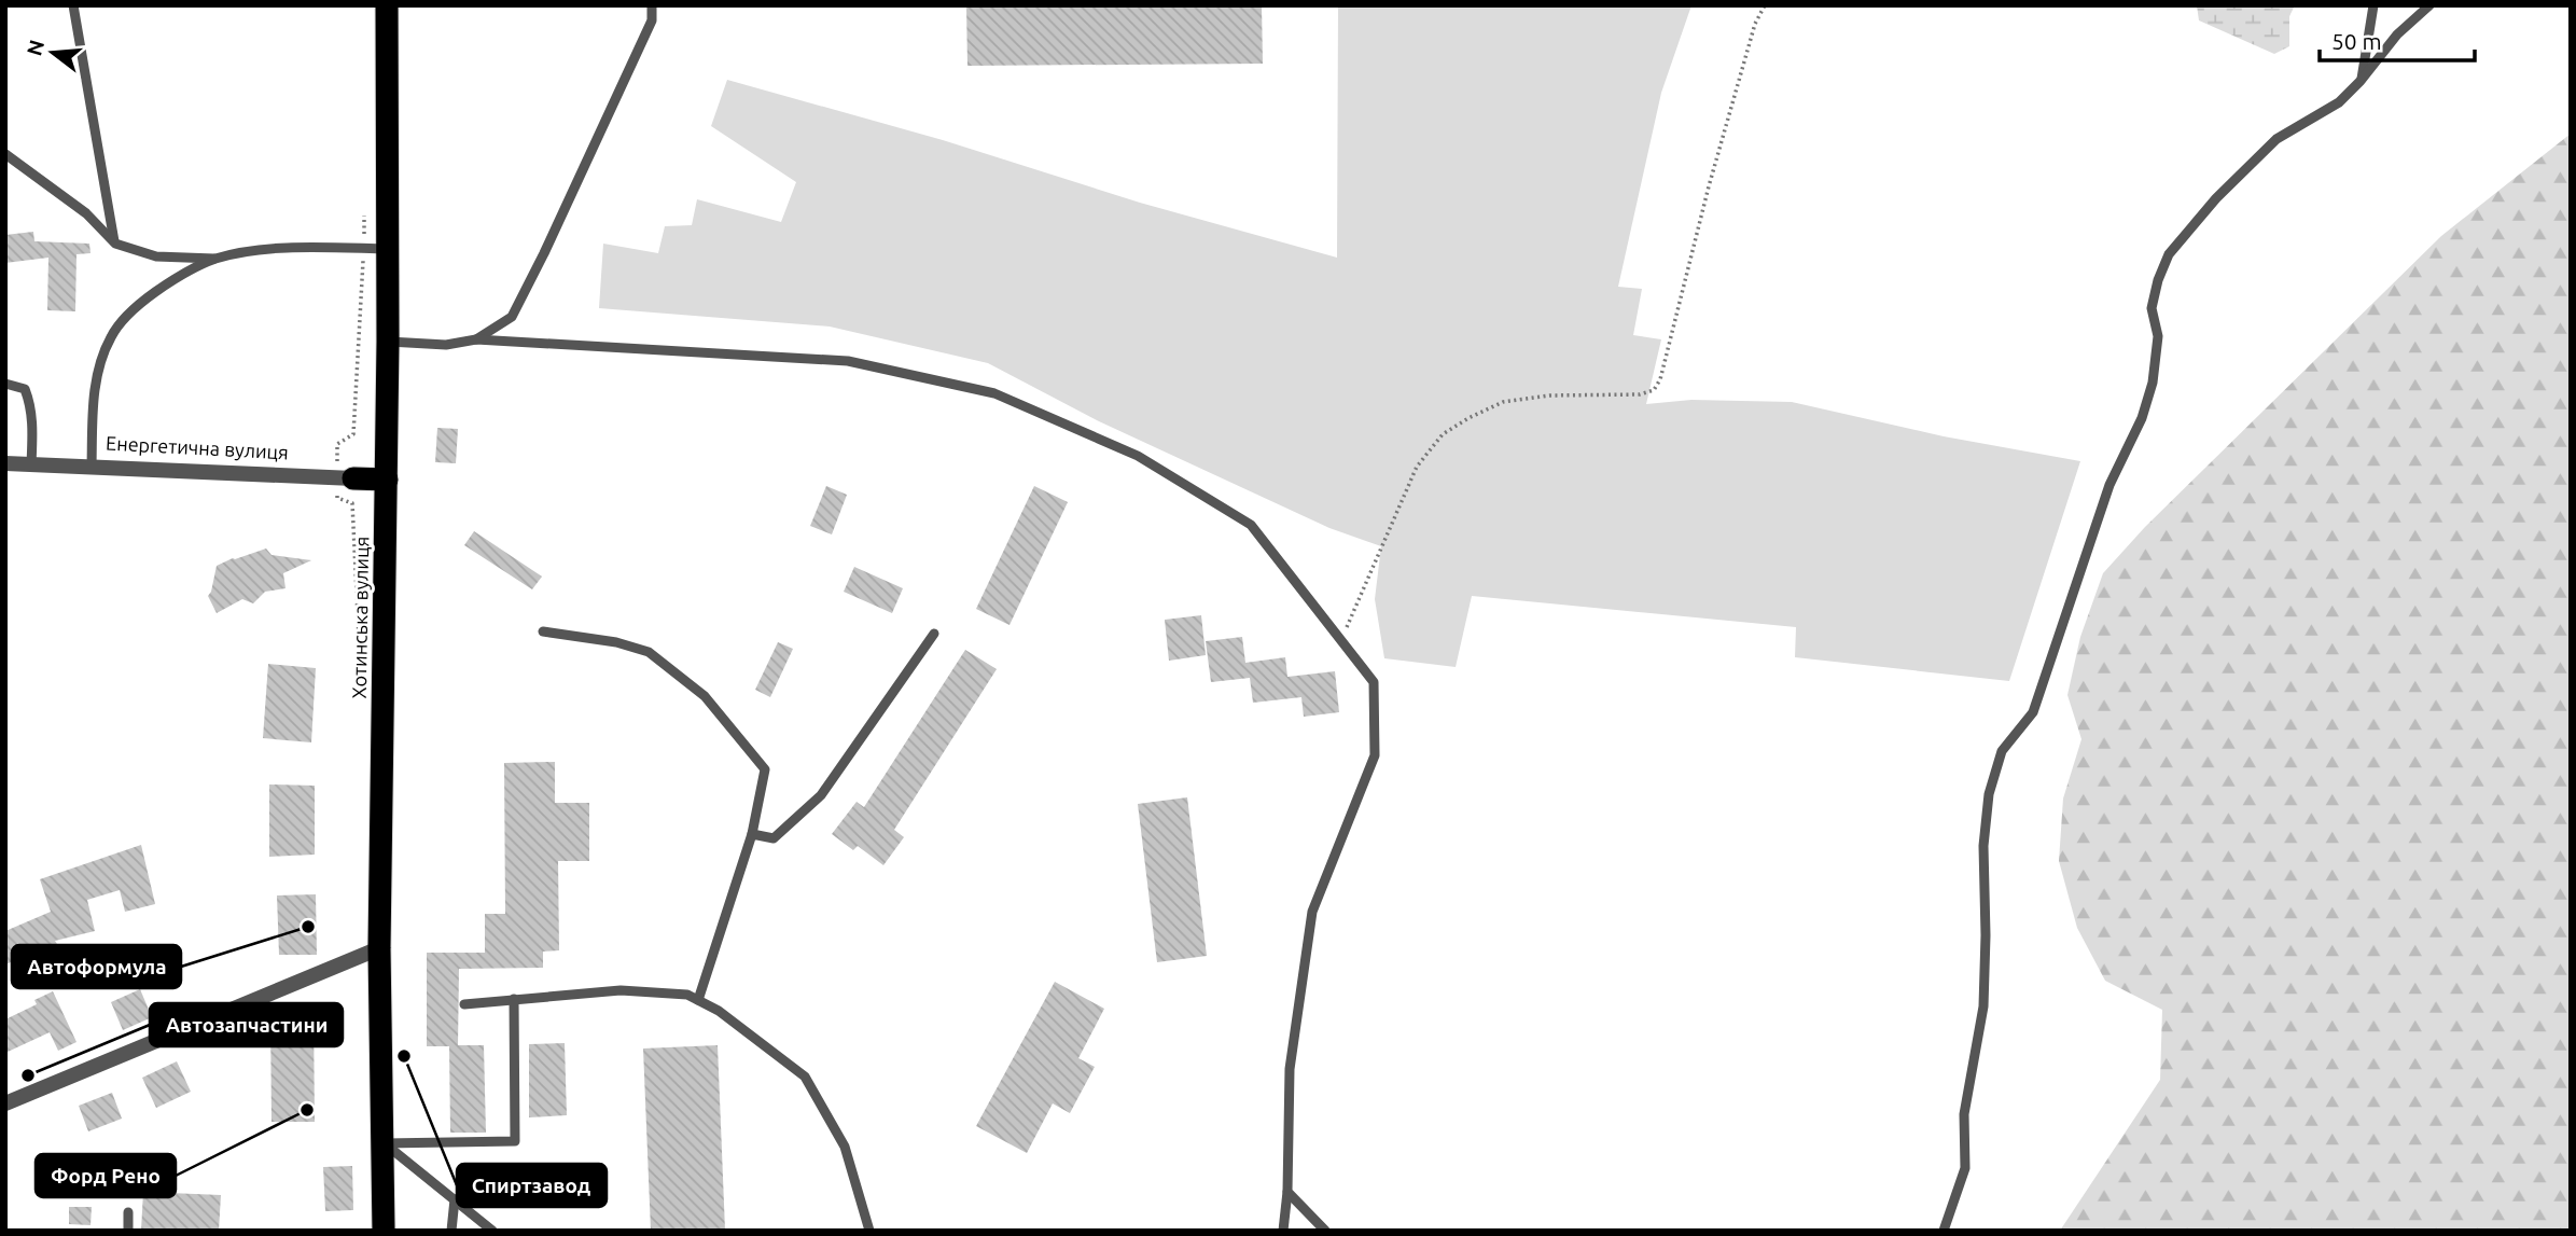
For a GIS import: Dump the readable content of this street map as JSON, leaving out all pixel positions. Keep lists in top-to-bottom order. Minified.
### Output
{"streets":{"highway":["Енергетична вулиця","Хотинська вулиця"]},"crossings":[["Енергетична вулиця","Хотинська вулиця"]],"places":["Автоформула","Спиртзавод","Автозапчастини","Форд Рено"],"scale_bar":"50 m","north":"left"}
